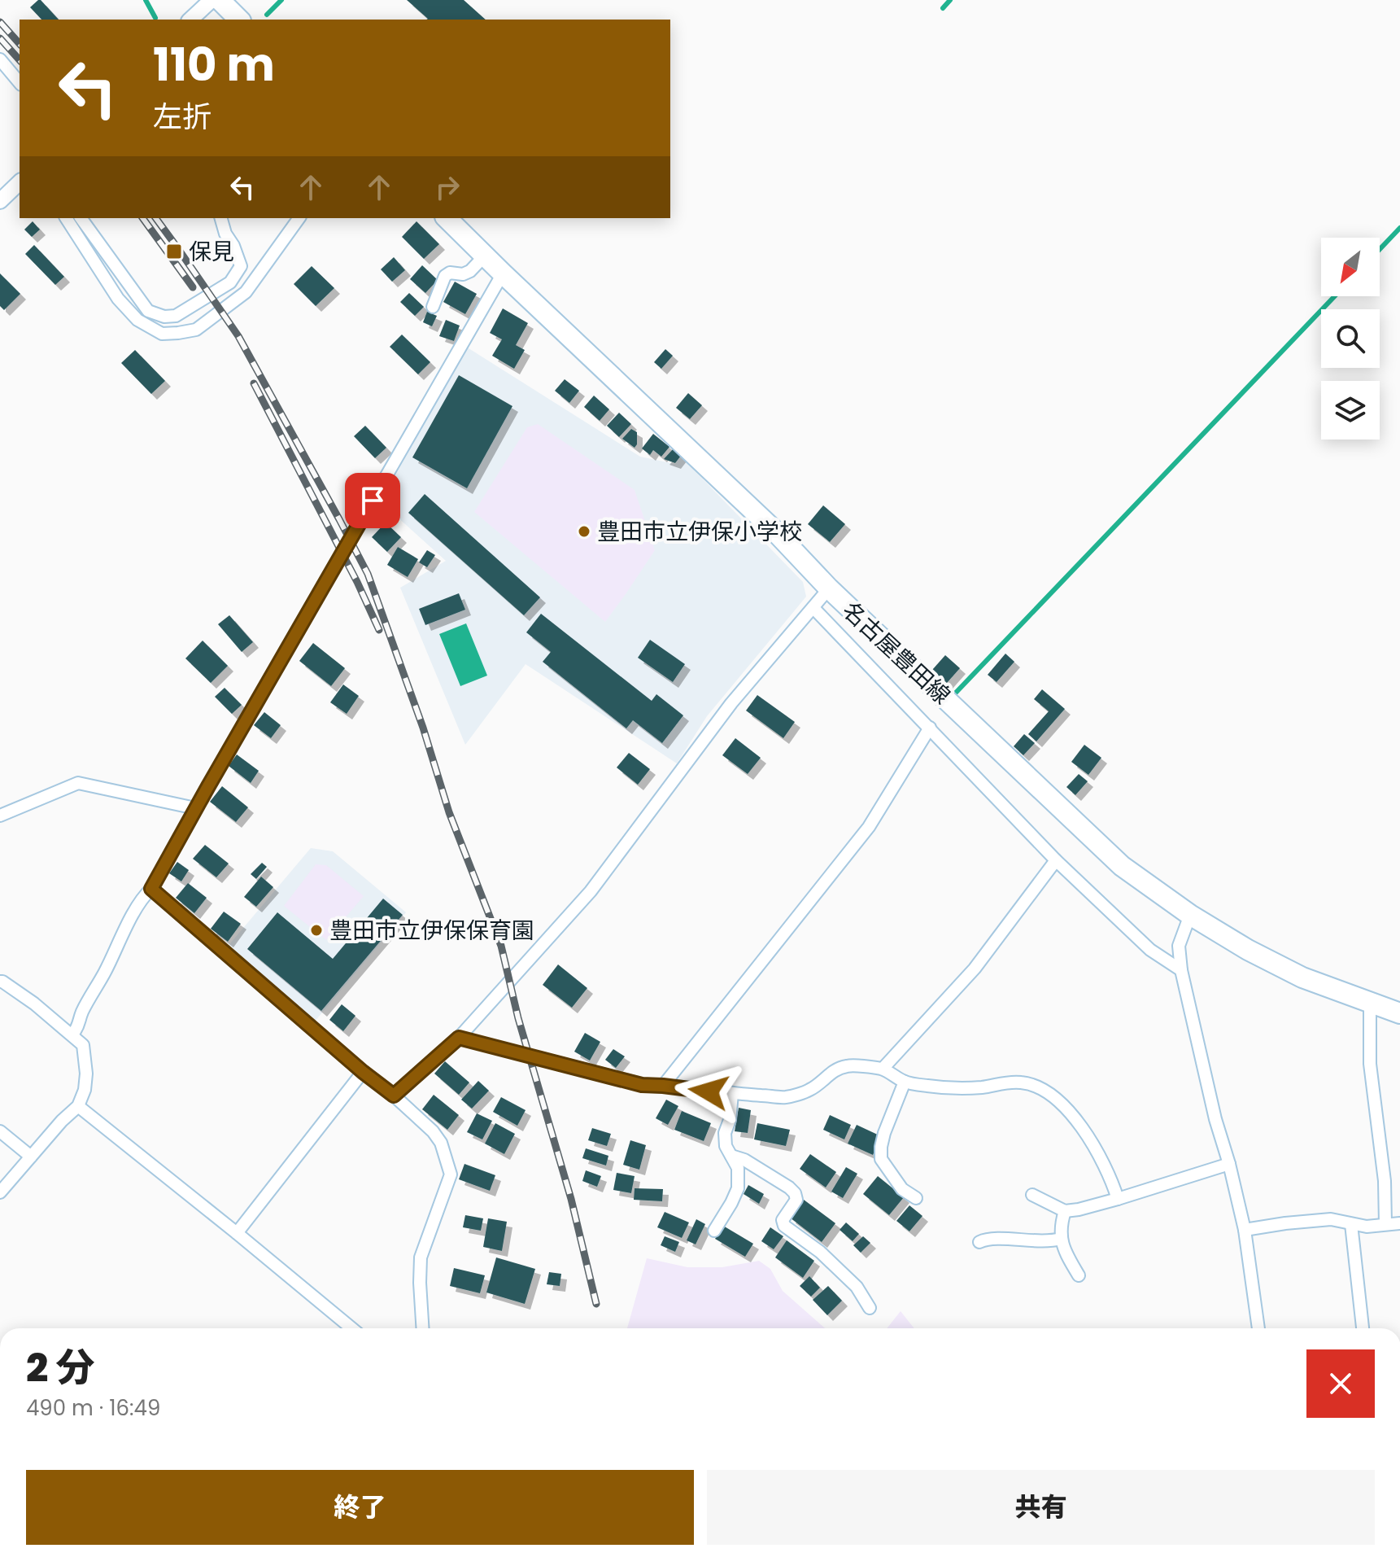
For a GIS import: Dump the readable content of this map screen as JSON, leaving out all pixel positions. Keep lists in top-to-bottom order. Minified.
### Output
{"streets":{"main road":["名古屋豊田線"]},"places":{"transit":["保見"],"other":["豊田市立伊保小学校","豊田市立伊保保育園"]},"north":"bottom left","page":{"turn":["110 m","左折"],"heading":["2 分","490 m · 16:49"],"buttons":["終了","共有"]}}
